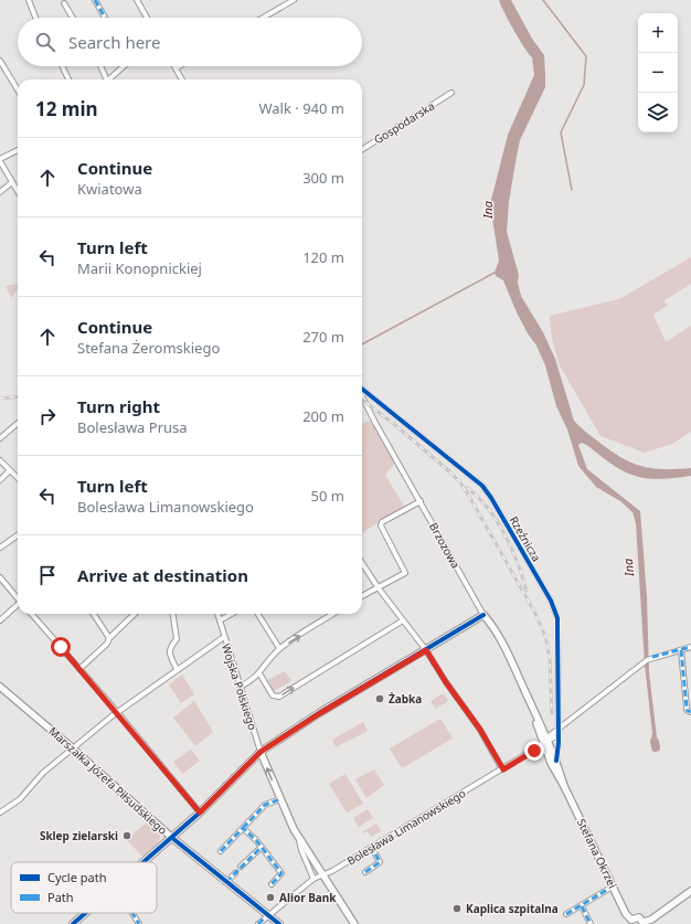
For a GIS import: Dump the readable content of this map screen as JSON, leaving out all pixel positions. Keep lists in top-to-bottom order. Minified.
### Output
{"streets":{"street":["Gospodarska","Rzeźnicza","Brzozowa","Wojska Polskiego","Marszałka Józefa Piłsudskiego","Bolesława Limanowskiego","Stefana Okrzei"]},"crossings":[["Rzeźnicza","Bolesława Limanowskiego"],["Rzeźnicza","Stefana Okrzei"],["Brzozowa","Bolesława Limanowskiego"],["Brzozowa","Stefana Okrzei"],["Wojska Polskiego","Bolesława Limanowskiego"],["Marszałka Józefa Piłsudskiego","Bolesława Limanowskiego"],["Bolesława Limanowskiego","Stefana Okrzei"]],"water":["Ina"],"places":["Żabka","Sklep zielarski","Alior Bank","Kaplica szpitalna"],"legend":["Cycle path","Path"],"page":{"map_buttons":["+","−"],"search":"Search here","heading":["12 min","Walk · 940 m"],"list":[["Continue","Kwiatowa","300 m"],["Turn left","Marii Konopnickiej","120 m"],["Continue","Stefana Żeromskiego","270 m"],["Turn right","Bolesława Prusa","200 m"],["Turn left","Bolesława Limanowskiego","50 m"],"Arrive at destination"]}}
